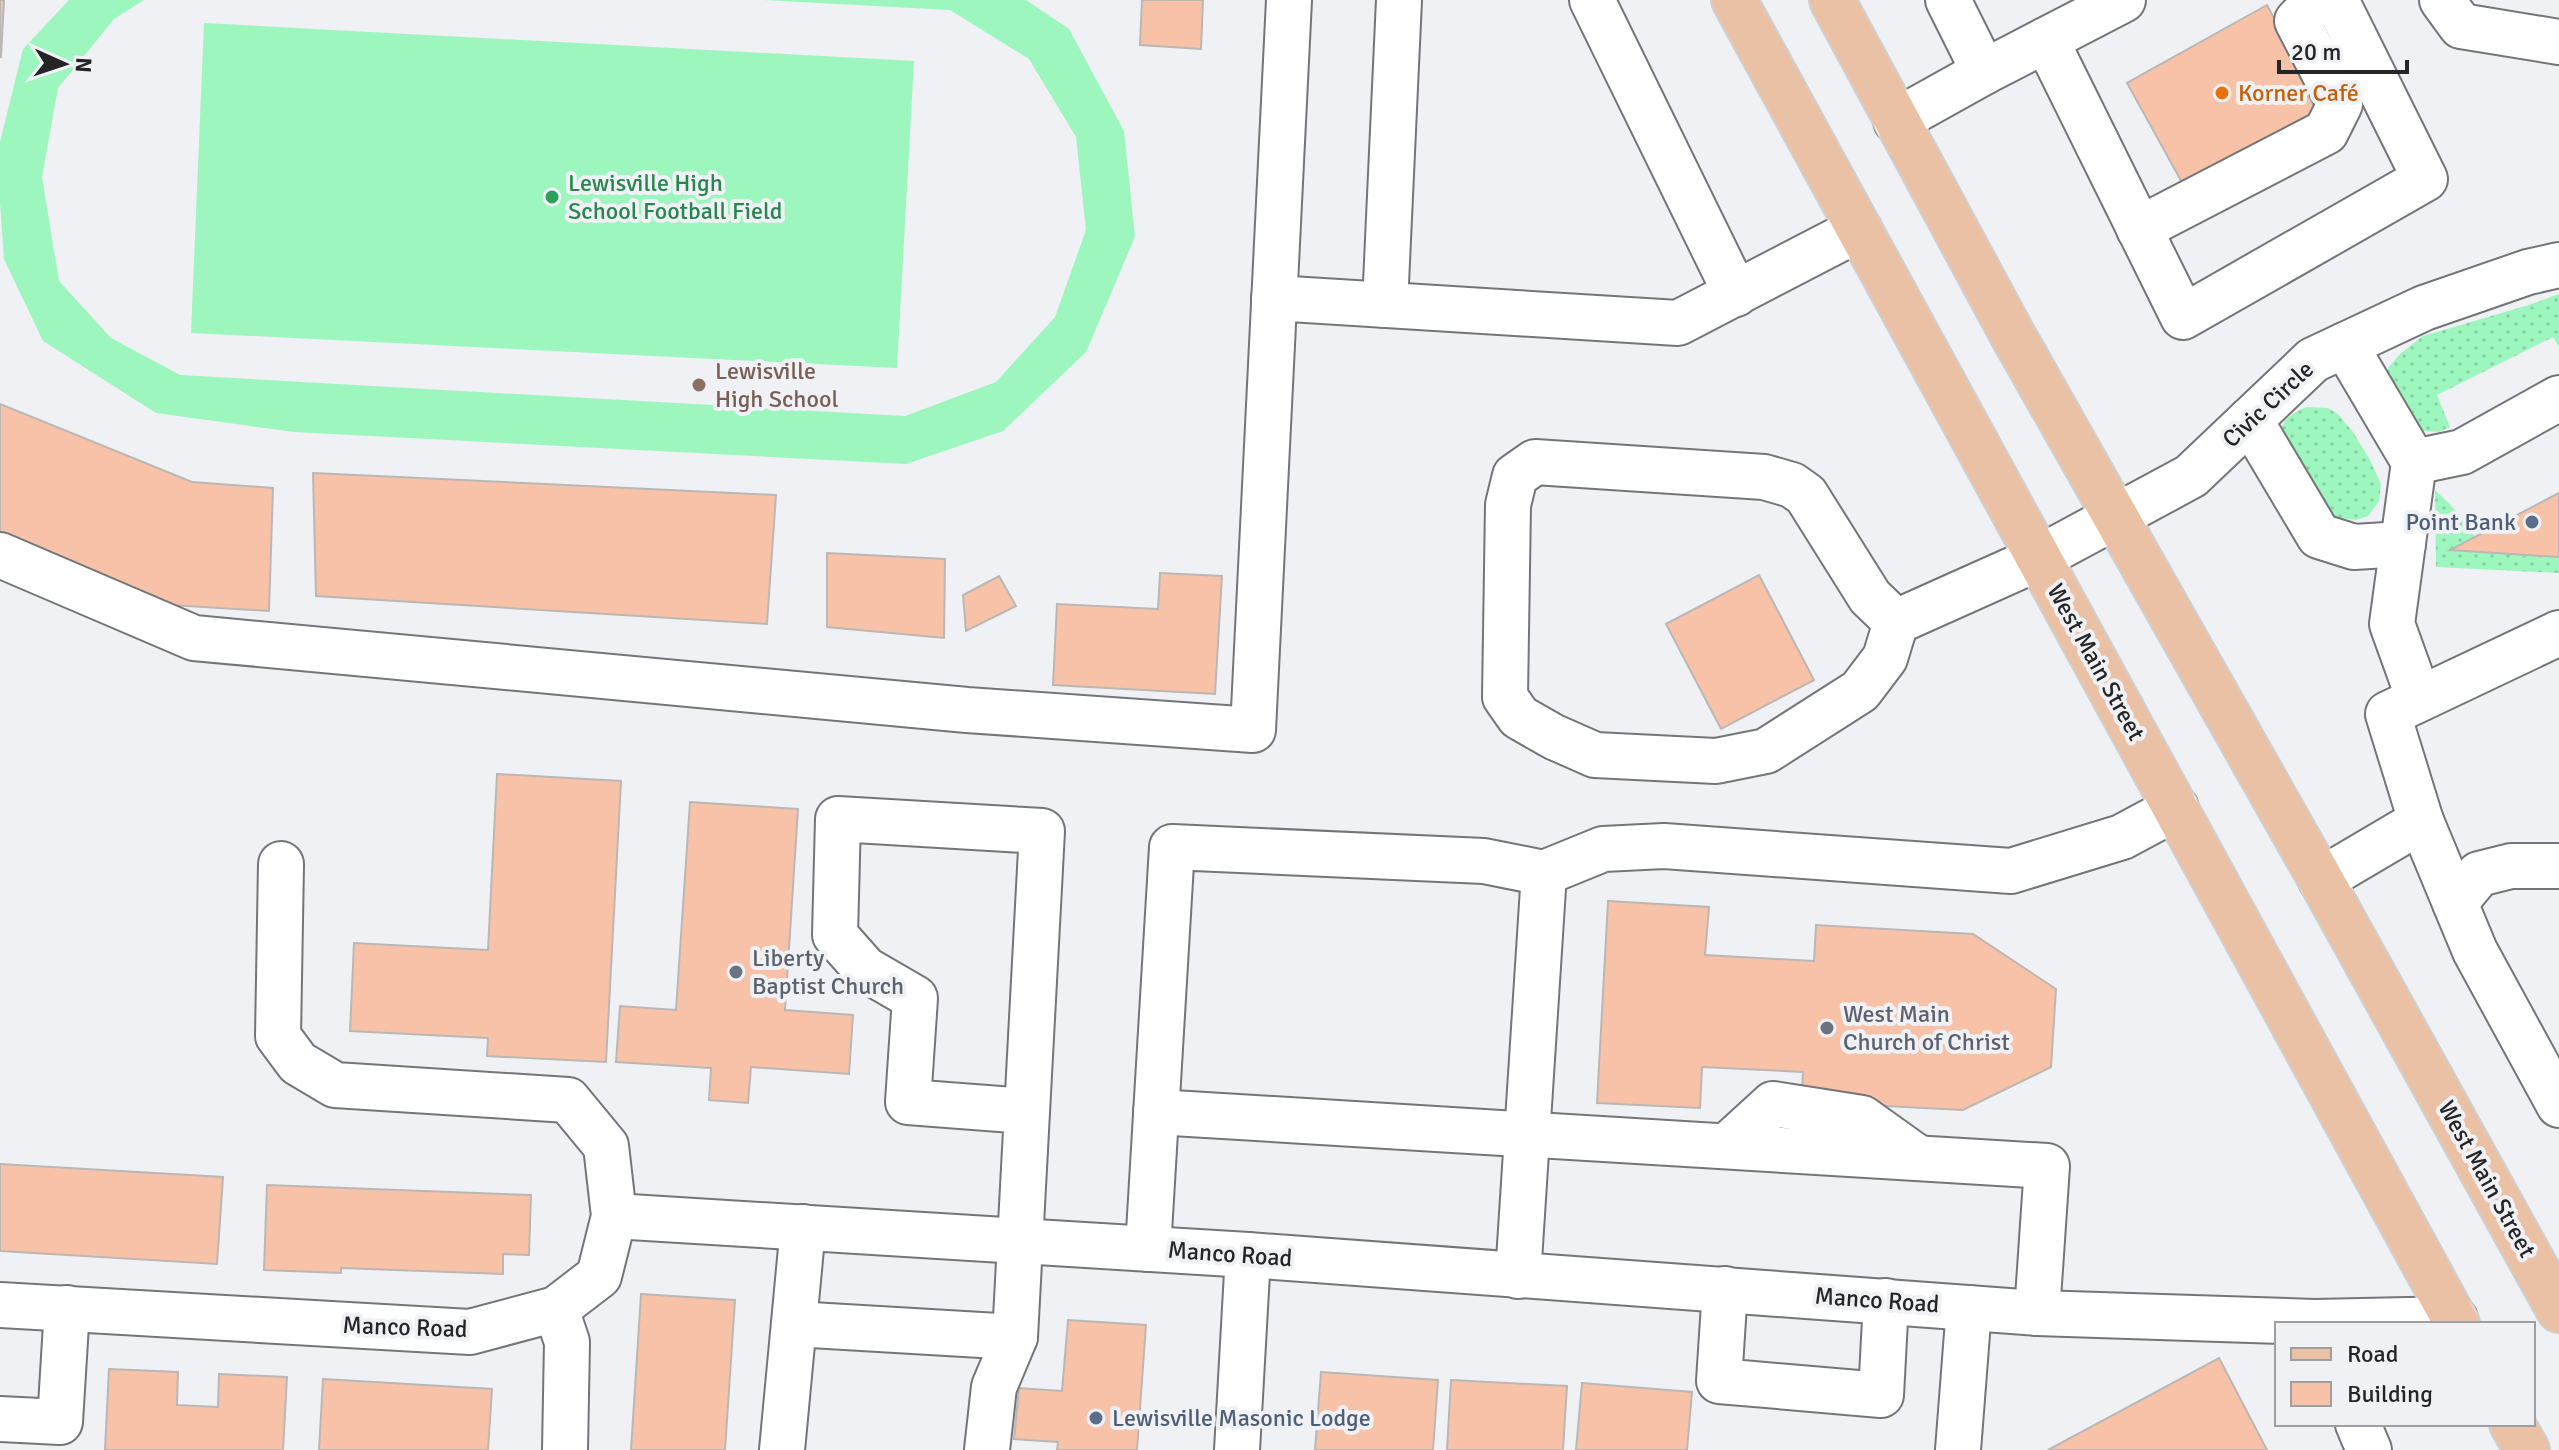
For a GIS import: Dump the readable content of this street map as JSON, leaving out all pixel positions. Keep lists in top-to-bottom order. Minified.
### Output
{"streets":{"main road":["West Main Street"],"street":["Civic Circle","Manco Road"]},"crossings":[["Civic Circle","West Main Street"]],"places":["Korner Café","Lewisville High School Football Field","Lewisville High School","Point Bank","Liberty Baptist Church","West Main Church of Christ","Lewisville Masonic Lodge"],"legend":["Road","Building"],"scale_bar":"20 m","north":"right"}
